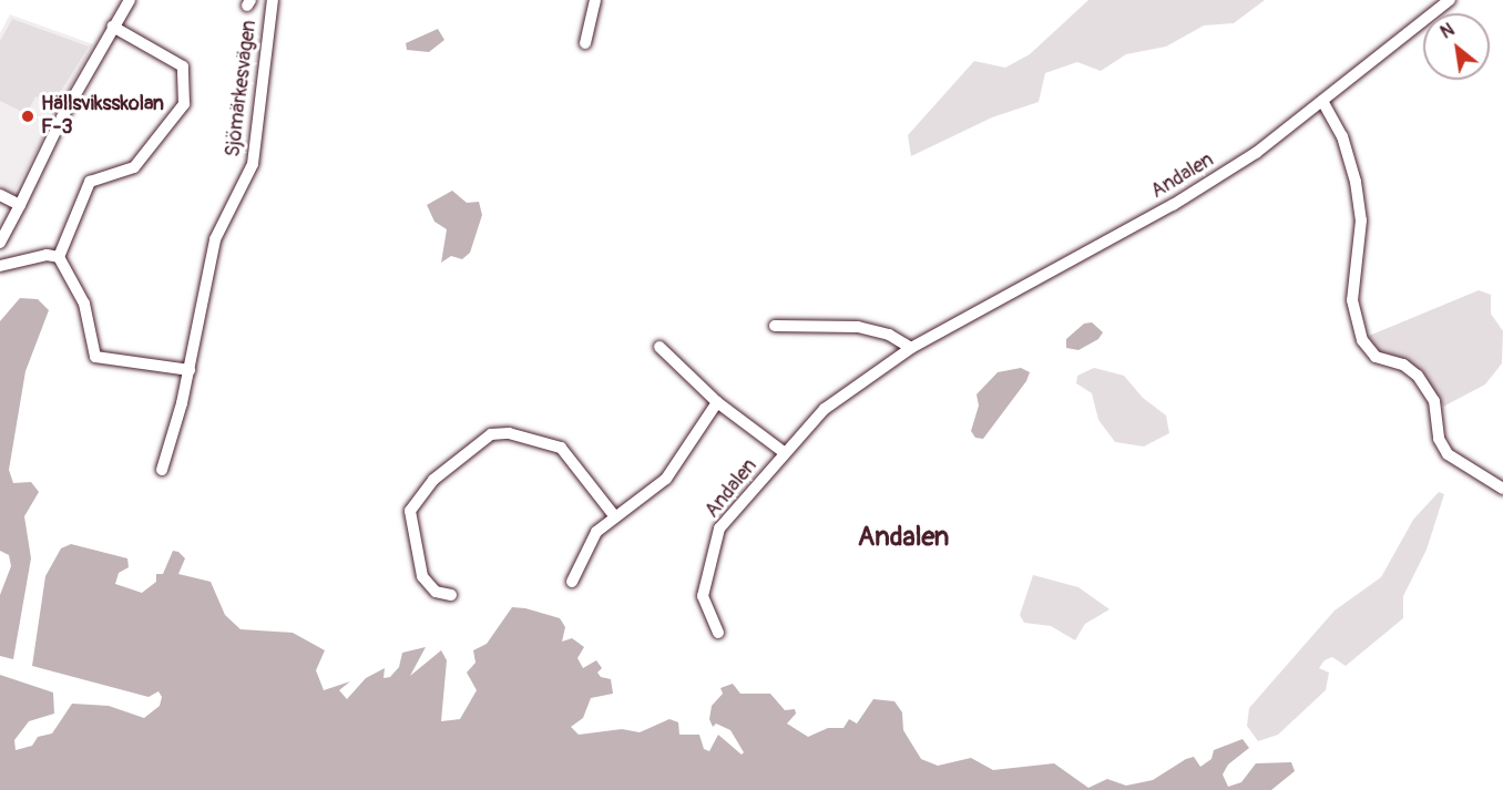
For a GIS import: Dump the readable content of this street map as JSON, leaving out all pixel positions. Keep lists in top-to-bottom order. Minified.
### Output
{"streets":{"street":["Sjömärkesvägen","Andalen"]},"districts":["Andalen"],"places":["Hällsviksskolan F-3"],"north":"top left"}
